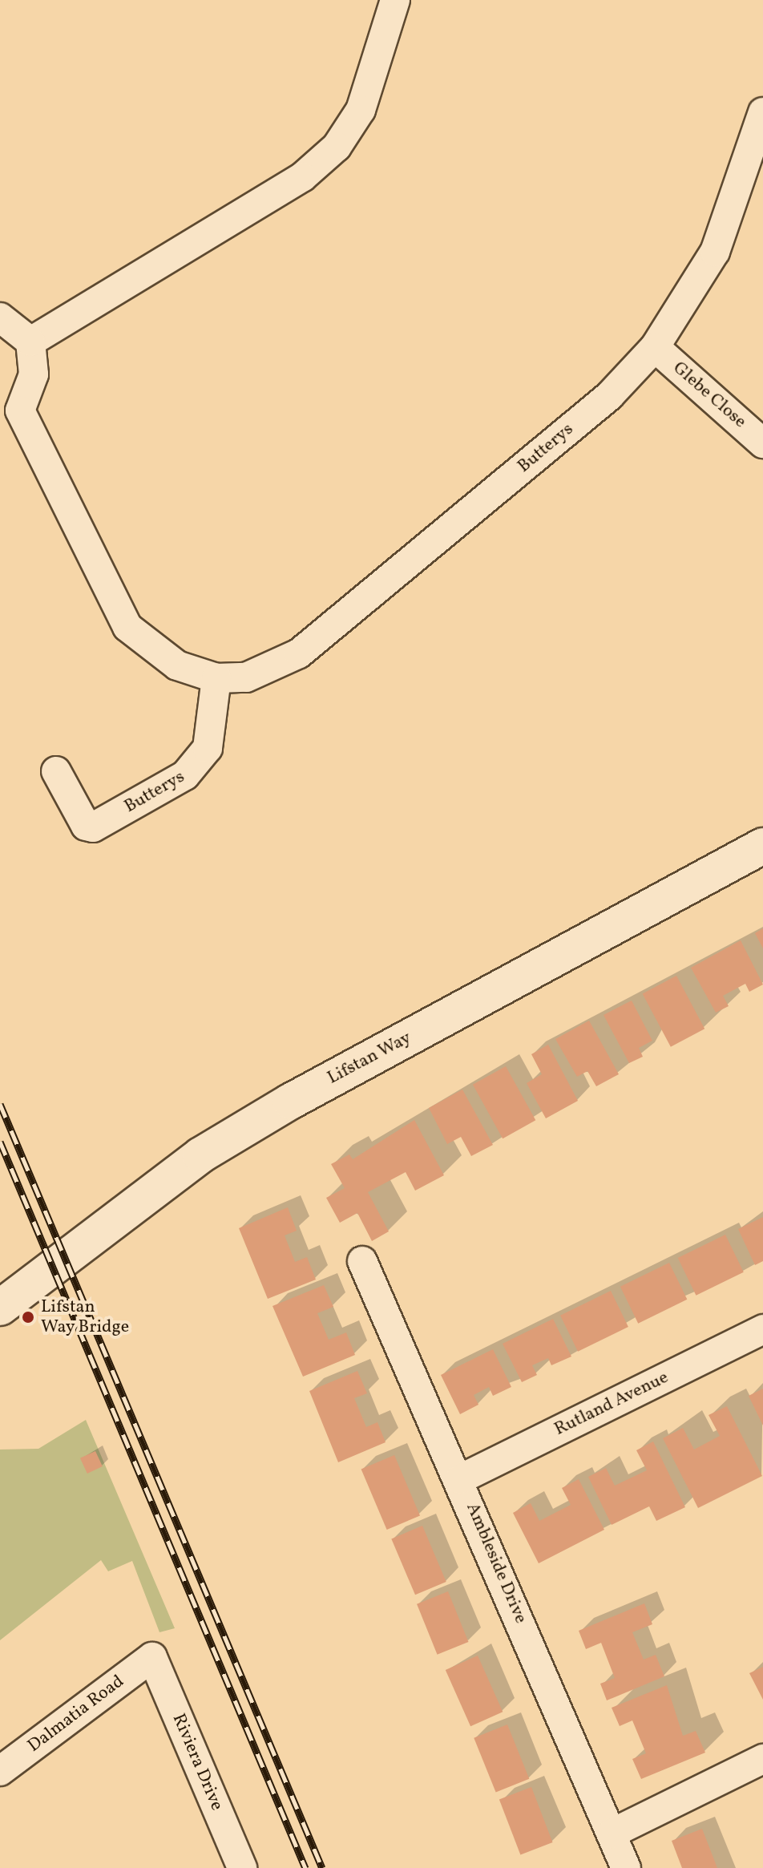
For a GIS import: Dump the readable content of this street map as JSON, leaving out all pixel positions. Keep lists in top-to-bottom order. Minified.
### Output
{"streets":{"street":["Glebe Close","Butterys","Lifstan Way","Rutland Avenue","Ambleside Drive","Dalmatia Road","Riviera Drive"]},"crossings":[["Glebe Close","Butterys"],["Rutland Avenue","Ambleside Drive"],["Dalmatia Road","Riviera Drive"]],"places":["Lifstan Way Bridge"]}
